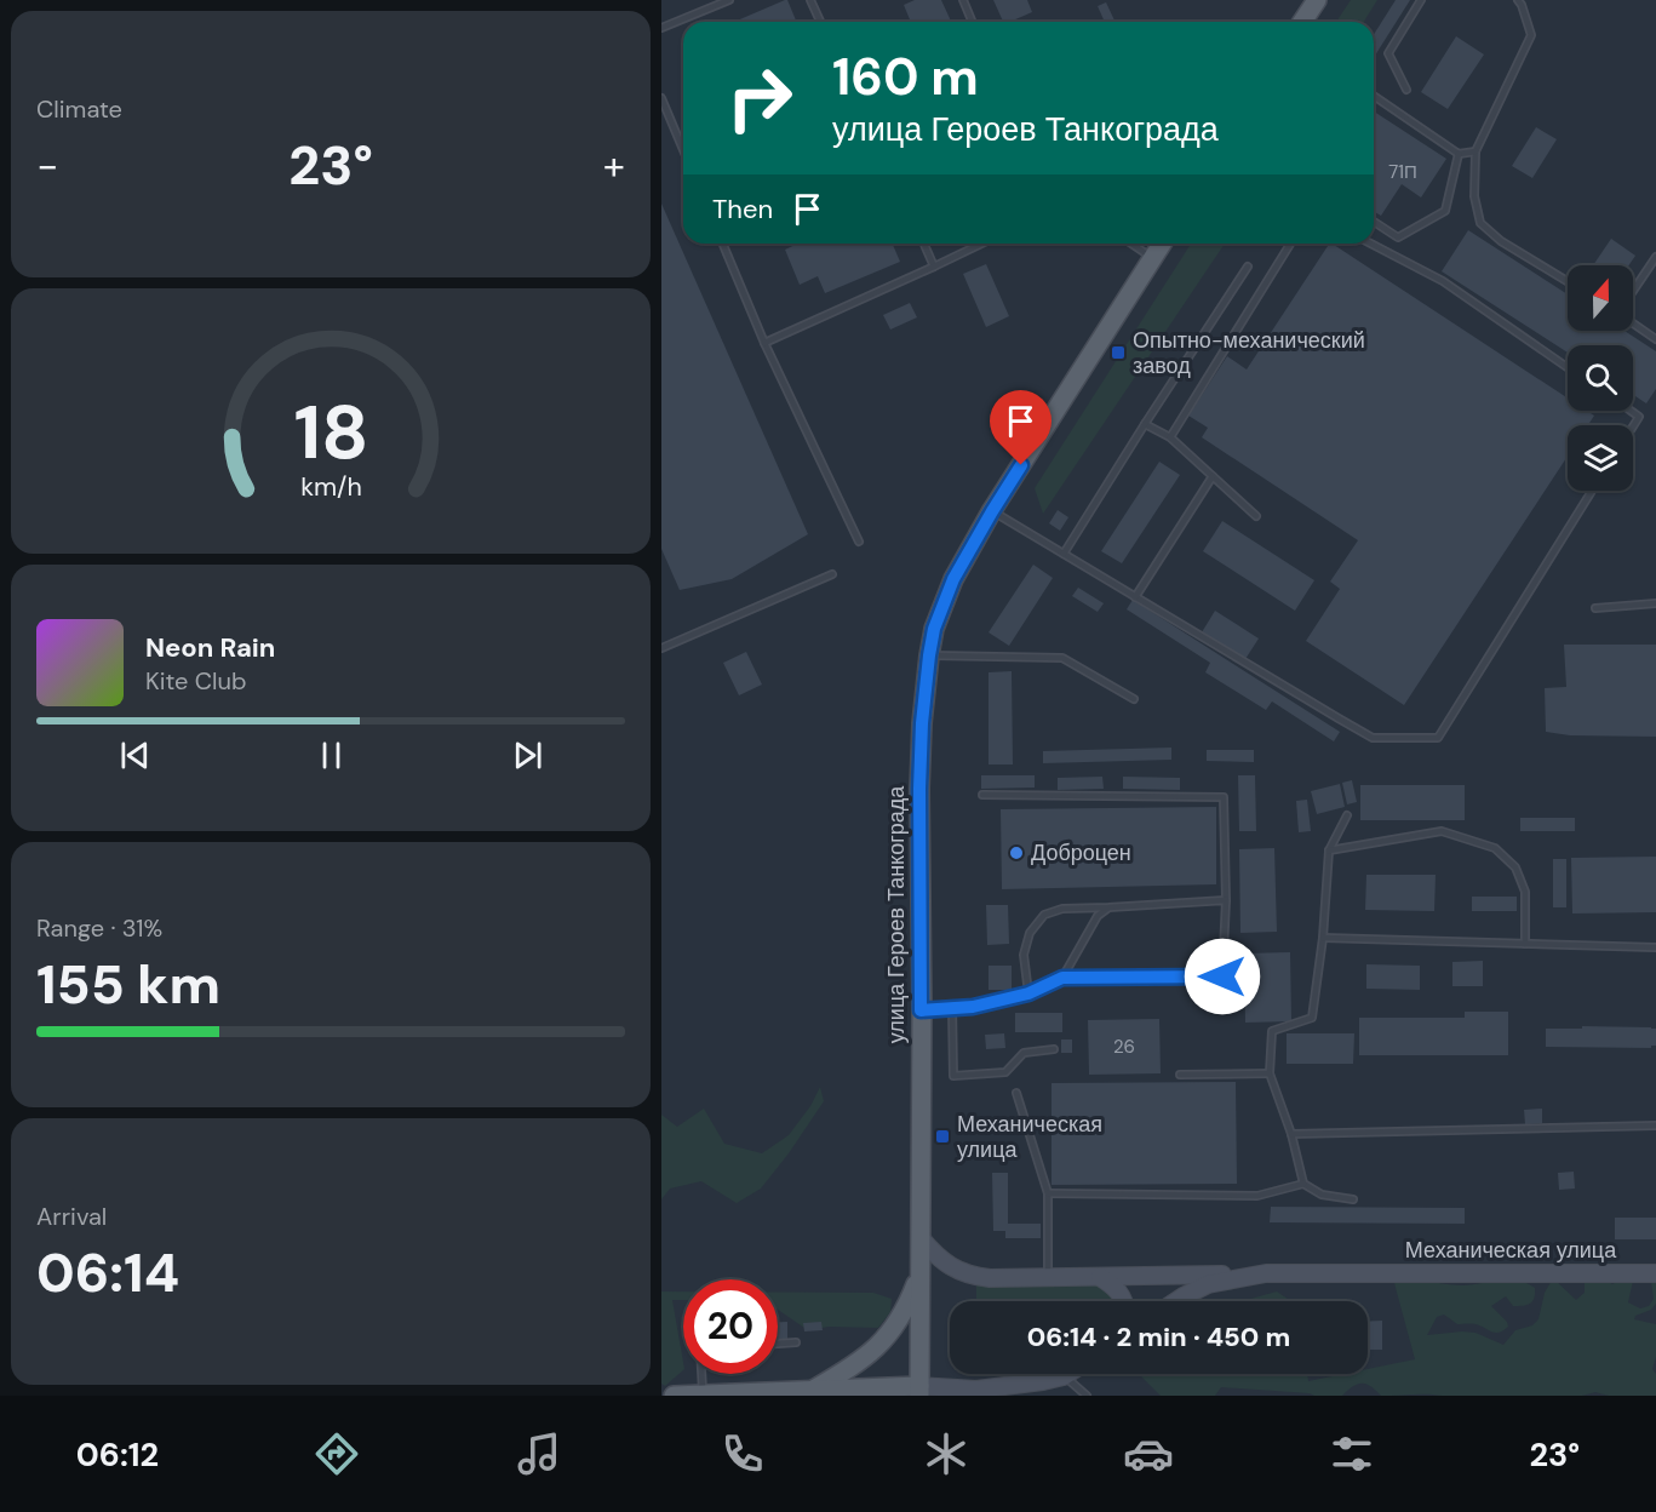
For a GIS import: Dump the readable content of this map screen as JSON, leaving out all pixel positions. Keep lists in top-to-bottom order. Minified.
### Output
{"streets":{"main road":["улица Героев Танкограда"],"street":["Механическая улица"]},"places":{"transit":["Опытно-механический завод","Механическая улица"],"other":["Доброцен"]},"house_numbers":["71П","26"],"north":"top","page":{"tile":["Climate",["Range · 31%","155 km"],["Arrival","06:14"]],"turn":["160 m","улица Героев Танкограда"],"heat":["−","23°","+"],"then":"Then","song":["Neon Rain","Kite Club"],"limit":"20","trip":"06:14 · 2 min · 450 m","tabs":["06:12","23°"],"gauge":["18","km/h"]}}
